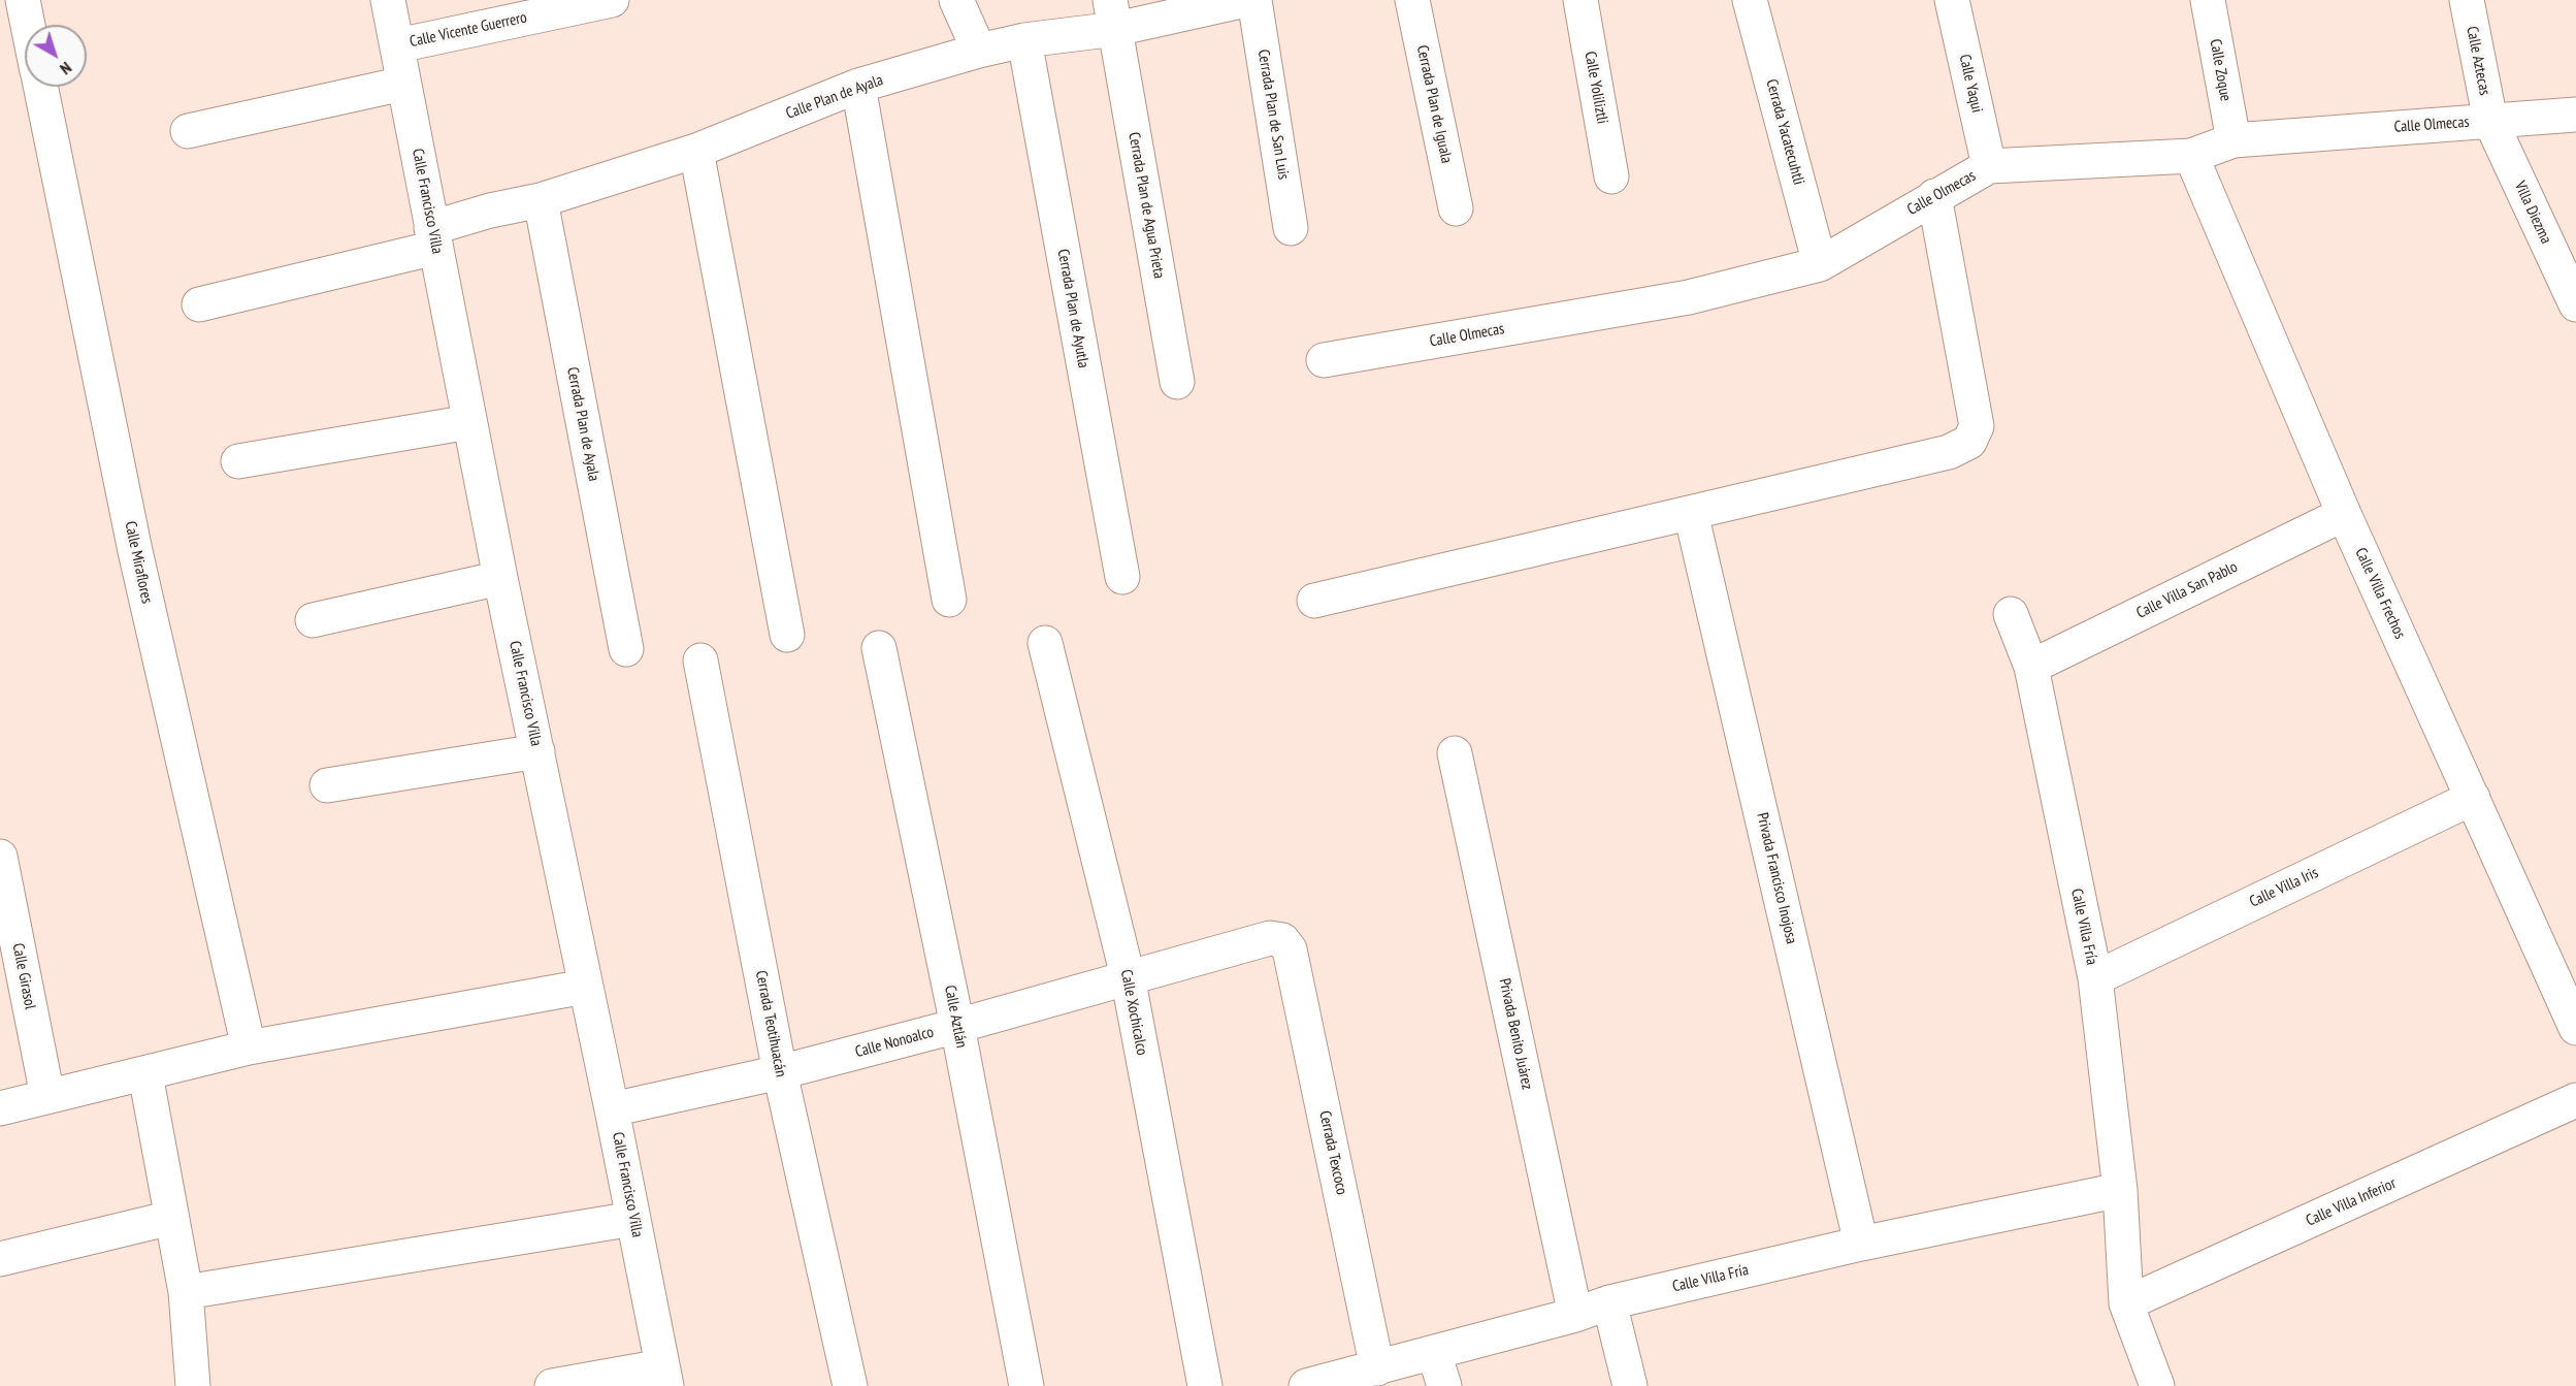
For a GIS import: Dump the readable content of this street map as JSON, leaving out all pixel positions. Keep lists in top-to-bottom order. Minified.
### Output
{"streets":{"street":["Calle Vicente Guerrero","Calle Aztecas","Calle Zoque","Calle Yaqui","Calle Yoliliztli","Calle Plan de Ayala","Cerrada Plan de Iguala","Cerrada Plan de San Luis","Calle Olmecas","Cerrada Yacatecuhtli","Calle Francisco Villa","Cerrada Plan de Agua Prieta","Villa Diezma","Cerrada Plan de Ayutla","Cerrada Plan de Ayala","Calle Miraflores","Calle Villa San Pablo","Calle Villa Frechos","Privada Francisco Inojosa","Calle Villa Iris","Calle Villa Fría","Calle Girasol","Calle Xochicalco","Calle Aztlán","Cerrada Teotihuacán","Privada Benito Juárez","Calle Nonoalco","Cerrada Texcoco","Calle Villa Inferior"]},"crossings":[["Calle Vicente Guerrero","Calle Francisco Villa"],["Calle Aztecas","Calle Olmecas"],["Calle Aztecas","Villa Diezma"],["Calle Zoque","Calle Olmecas"],["Calle Yaqui","Calle Olmecas"],["Calle Plan de Ayala","Calle Francisco Villa"],["Calle Plan de Ayala","Cerrada Plan de Agua Prieta"],["Calle Plan de Ayala","Cerrada Plan de Ayutla"],["Calle Plan de Ayala","Cerrada Plan de Ayala"],["Calle Olmecas","Cerrada Yacatecuhtli"],["Calle Olmecas","Villa Diezma"],["Calle Olmecas","Calle Villa Frechos"],["Calle Francisco Villa","Calle Nonoalco"],["Calle Villa San Pablo","Calle Villa Frechos"],["Calle Villa San Pablo","Calle Villa Fría"],["Calle Villa Frechos","Calle Villa Iris"],["Privada Francisco Inojosa","Calle Villa Fría"],["Calle Villa Iris","Calle Villa Fría"],["Calle Villa Fría","Privada Benito Juárez"],["Calle Villa Fría","Cerrada Texcoco"],["Calle Villa Fría","Calle Villa Inferior"],["Calle Xochicalco","Calle Nonoalco"],["Calle Aztlán","Calle Nonoalco"],["Cerrada Teotihuacán","Calle Nonoalco"],["Calle Nonoalco","Cerrada Texcoco"]],"north":"bottom right"}
